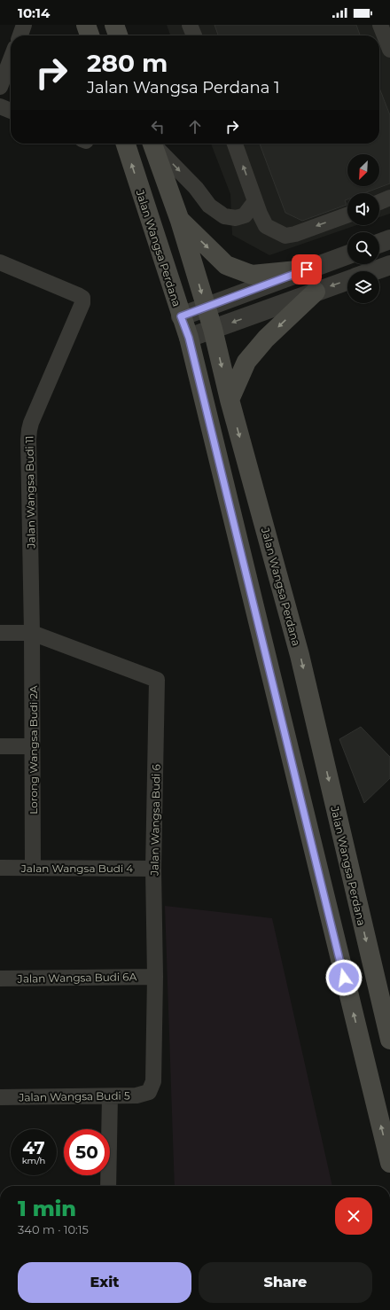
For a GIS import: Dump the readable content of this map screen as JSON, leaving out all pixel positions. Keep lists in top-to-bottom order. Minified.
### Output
{"streets":{"main road":["Jalan Wangsa Perdana"],"street":["Jalan Wangsa Budi 11","Lorong Wangsa Budi 2A","Jalan Wangsa Budi 6","Jalan Wangsa Budi 4","Jalan Wangsa Budi 6A","Jalan Wangsa Budi 5"]},"crossings":[["Jalan Wangsa Budi 11","Lorong Wangsa Budi 2A"],["Jalan Wangsa Budi 11","Jalan Wangsa Budi 6"],["Lorong Wangsa Budi 2A","Jalan Wangsa Budi 6"],["Lorong Wangsa Budi 2A","Jalan Wangsa Budi 4"],["Jalan Wangsa Budi 6","Jalan Wangsa Budi 4"],["Jalan Wangsa Budi 6","Jalan Wangsa Budi 6A"],["Jalan Wangsa Budi 6","Jalan Wangsa Budi 5"]],"north":"bottom left","page":{"status":"10:14","turn":["280 m","Jalan Wangsa Perdana 1"],"speed":"47 km/h","limit":"50","heading":["1 min","340 m · 10:15"],"buttons":["Exit","Share"]}}
